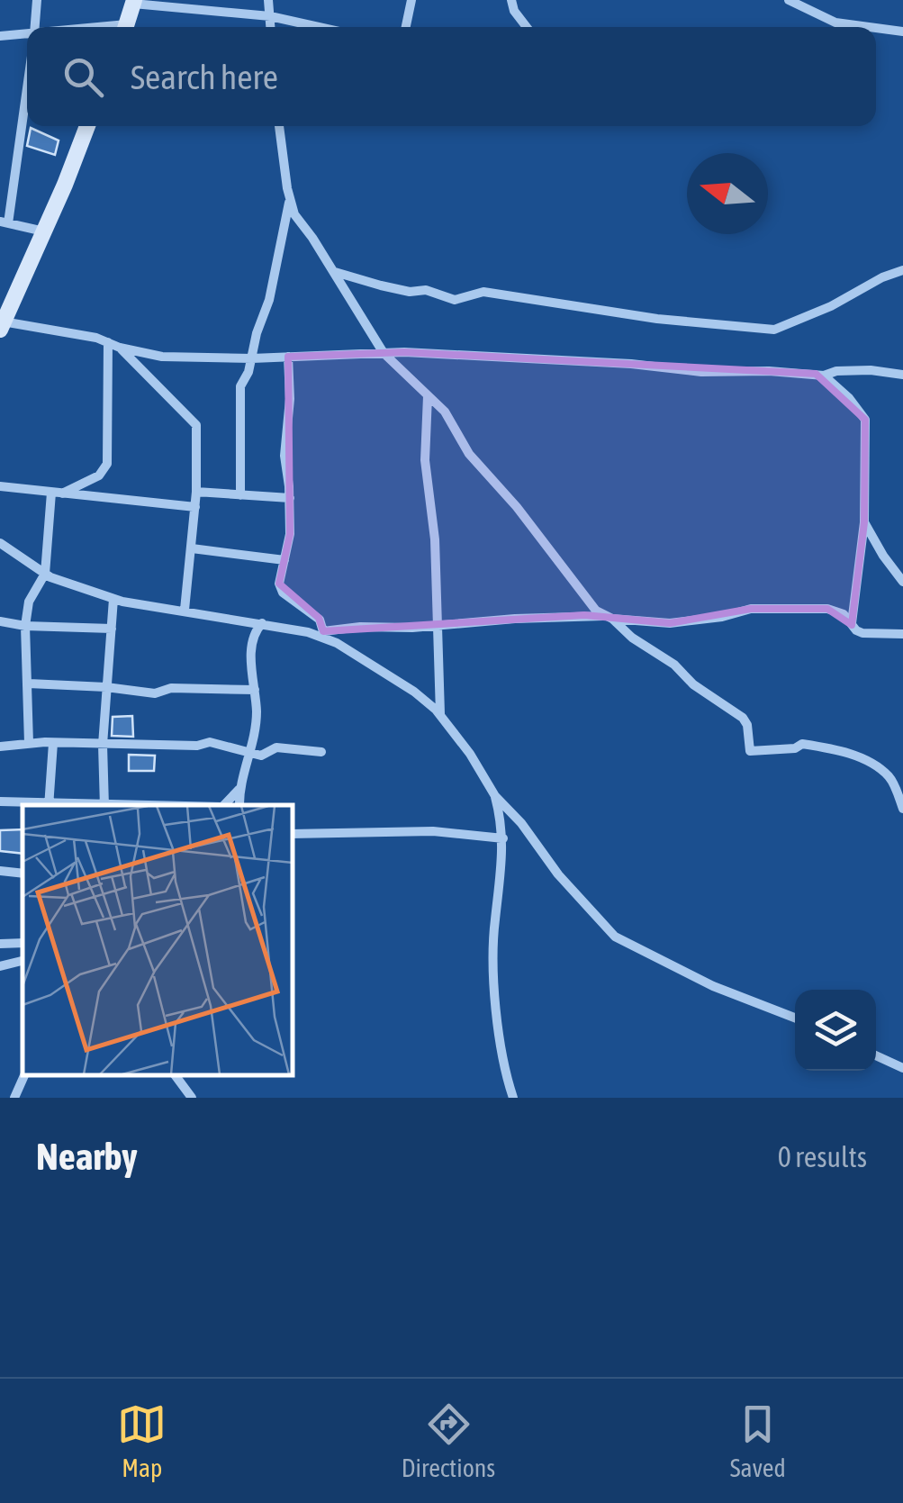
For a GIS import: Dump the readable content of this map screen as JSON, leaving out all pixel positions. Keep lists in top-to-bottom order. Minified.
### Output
{"north":"left","page":{"search":"Search here","heading":["Nearby","0 results"],"nav":["Map","Directions","Saved"]}}
